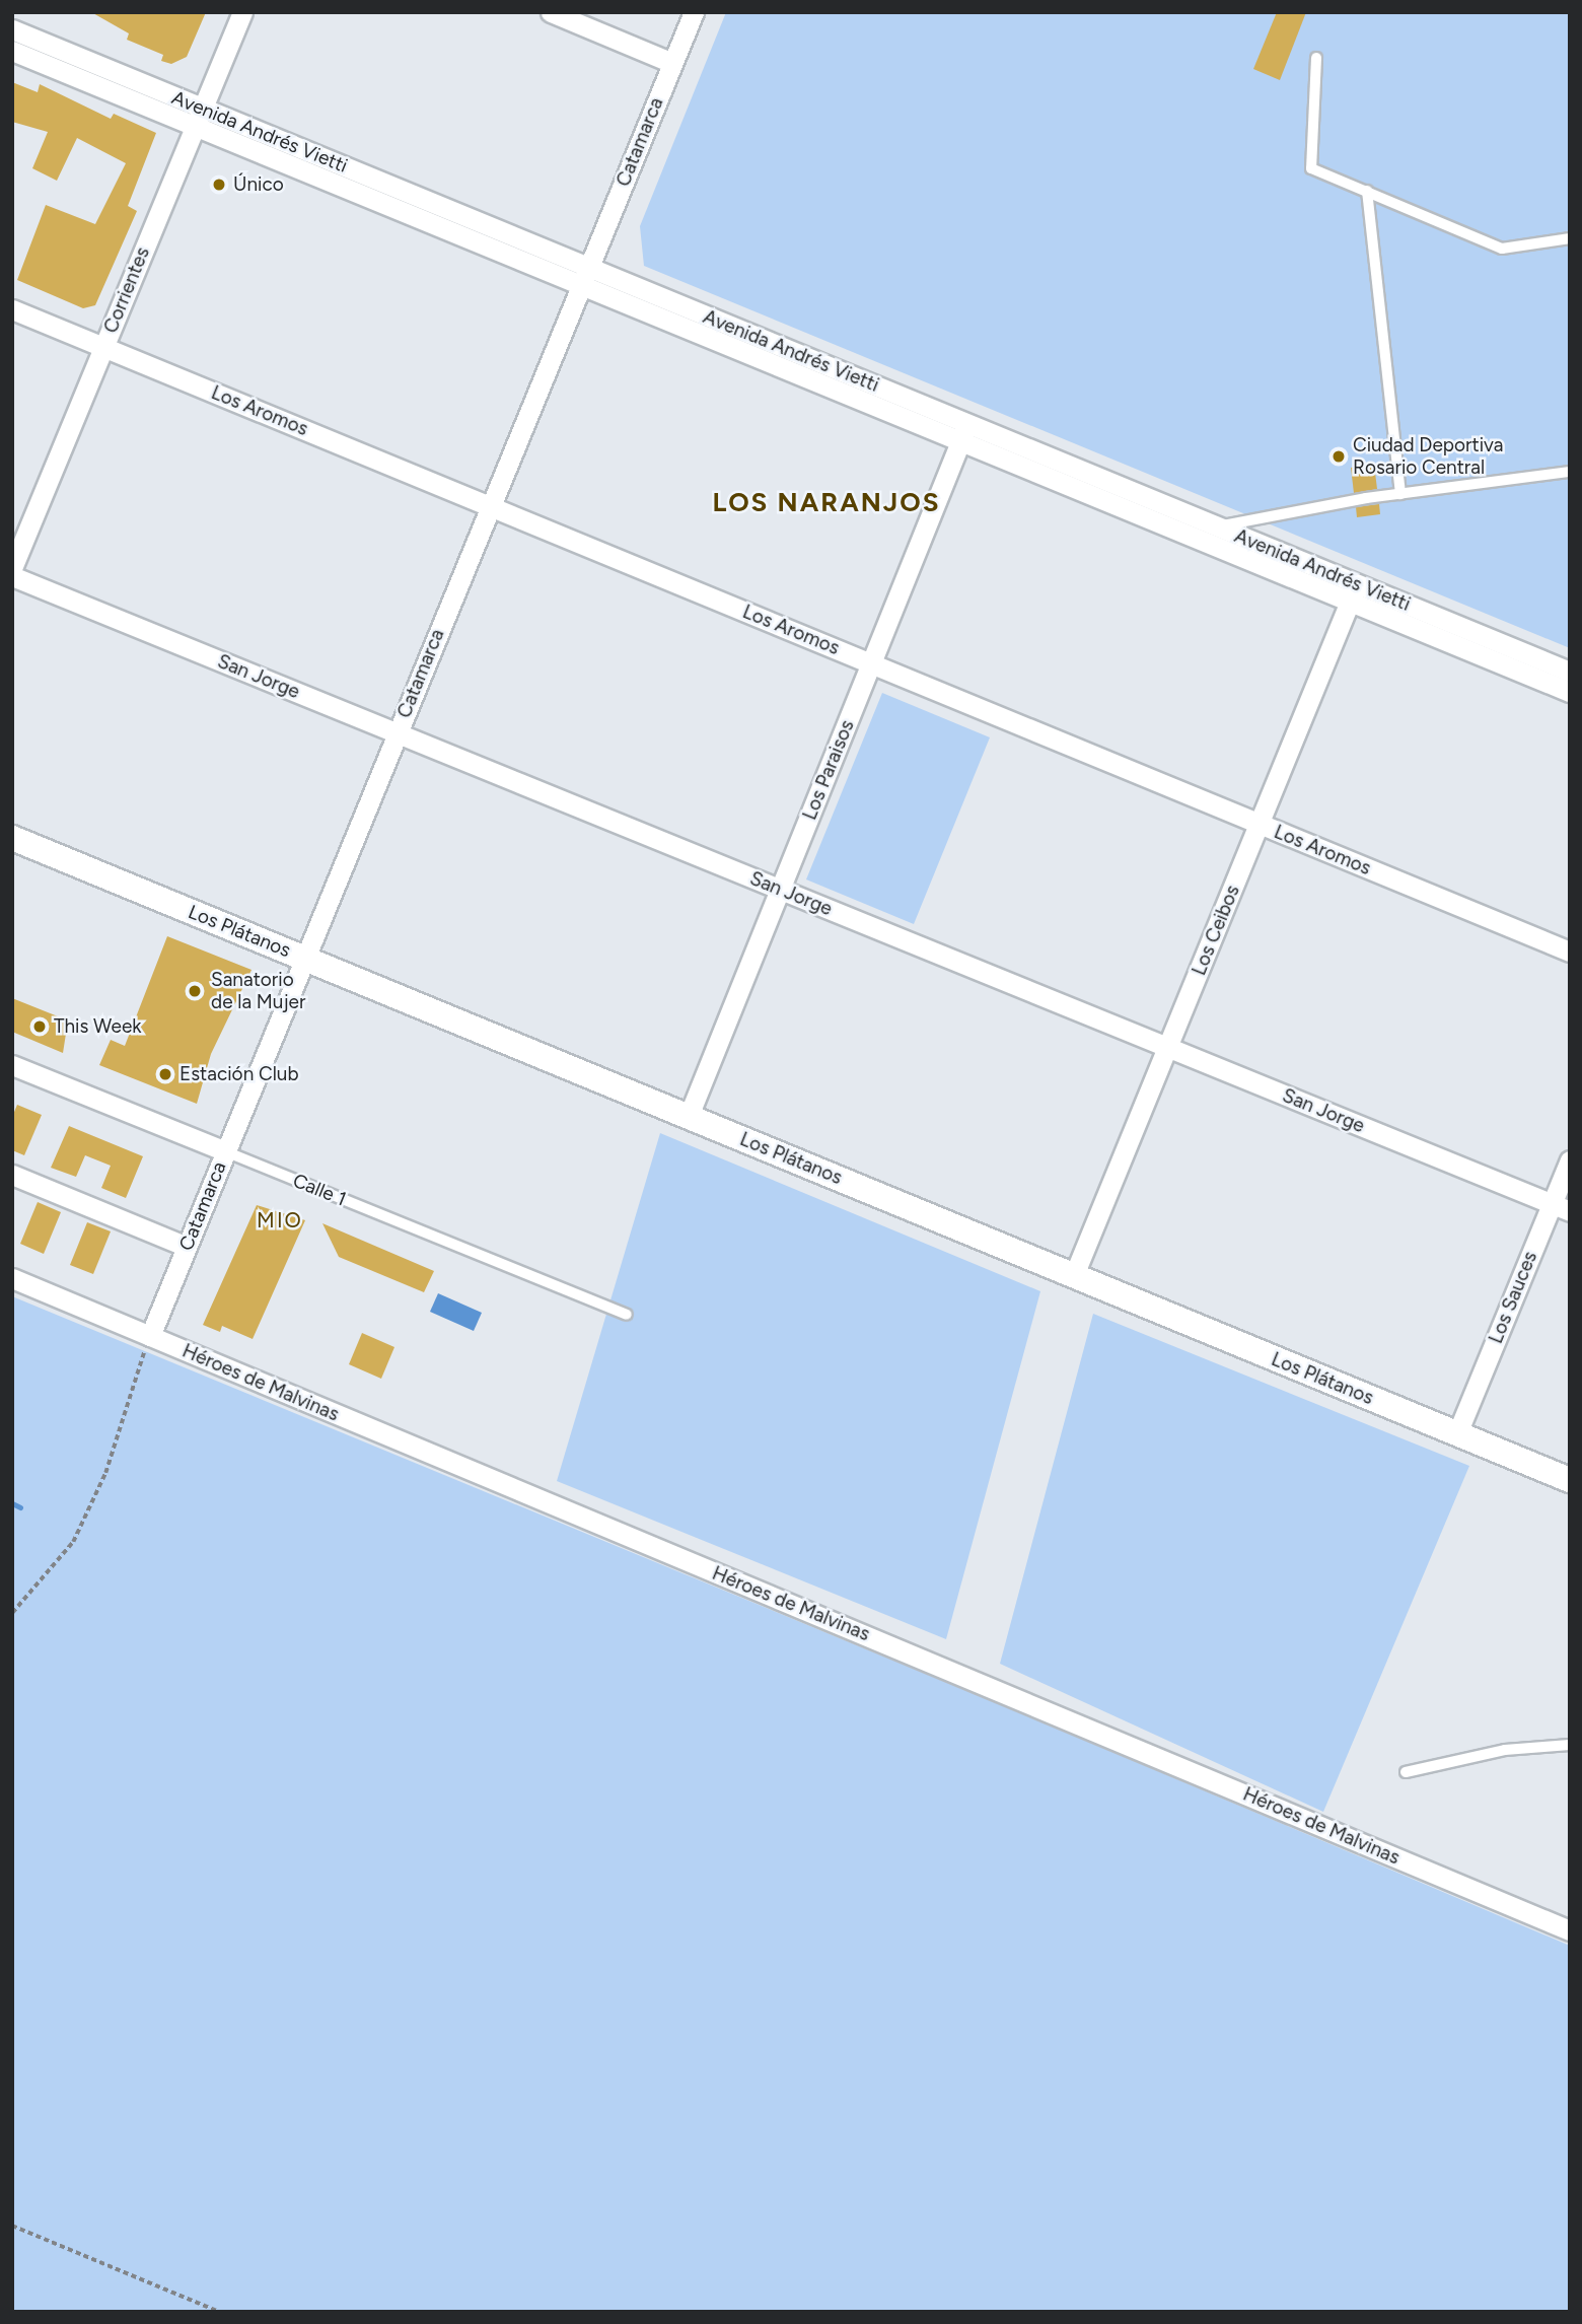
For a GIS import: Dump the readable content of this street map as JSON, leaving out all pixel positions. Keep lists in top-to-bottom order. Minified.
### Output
{"streets":{"street":["Avenida Andrés Vietti","Catamarca","Corrientes","Los Aromos","San Jorge","Los Paraisos","Los Ceibos","Los Plátanos","Calle 1","Los Sauces","Héroes de Malvinas"]},"crossings":[["Avenida Andrés Vietti","Catamarca"],["Avenida Andrés Vietti","Corrientes"],["Avenida Andrés Vietti","Los Paraisos"],["Avenida Andrés Vietti","Los Ceibos"],["Catamarca","Los Aromos"],["Catamarca","San Jorge"],["Catamarca","Los Plátanos"],["Catamarca","Calle 1"],["Catamarca","Héroes de Malvinas"],["Corrientes","Los Aromos"],["Los Aromos","Los Paraisos"],["Los Aromos","Los Ceibos"],["San Jorge","Los Paraisos"],["San Jorge","Los Ceibos"],["San Jorge","Los Sauces"],["Los Paraisos","Los Plátanos"],["Los Ceibos","Los Plátanos"],["Los Plátanos","Los Sauces"]],"districts":["LOS NARANJOS","MIO"],"places":["Único","Ciudad Deportiva Rosario Central","Sanatorio de la Mujer","This Week","Estación Club"]}
